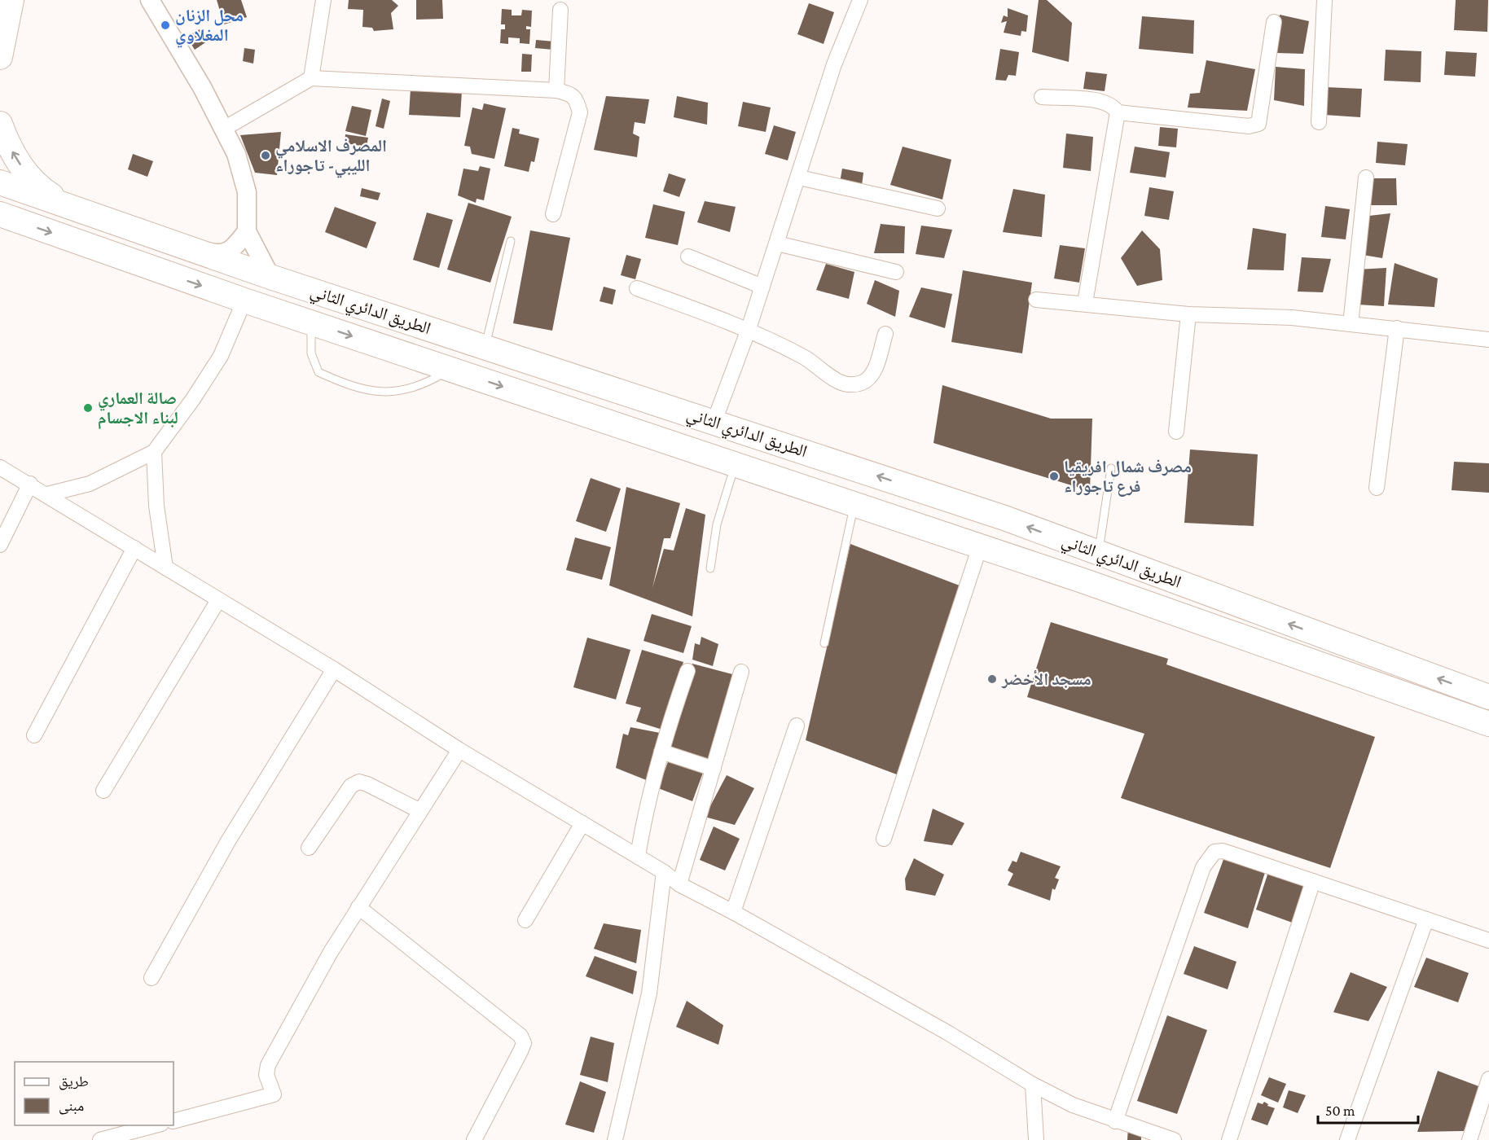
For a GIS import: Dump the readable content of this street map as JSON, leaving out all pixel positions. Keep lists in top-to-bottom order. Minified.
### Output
{"streets":{"highway":["الطريق الدائري الثاني"]},"places":["محل الزنان المغلاوي","المصرف الاسلامي الليبي- تاجوراء","صالة العماري لبناء الاجسام","مصرف شمال افريقيا فرع تاجوراء","مسجد الأخضر"],"legend":["طريق","مبنى"],"scale_bar":"50 m"}
